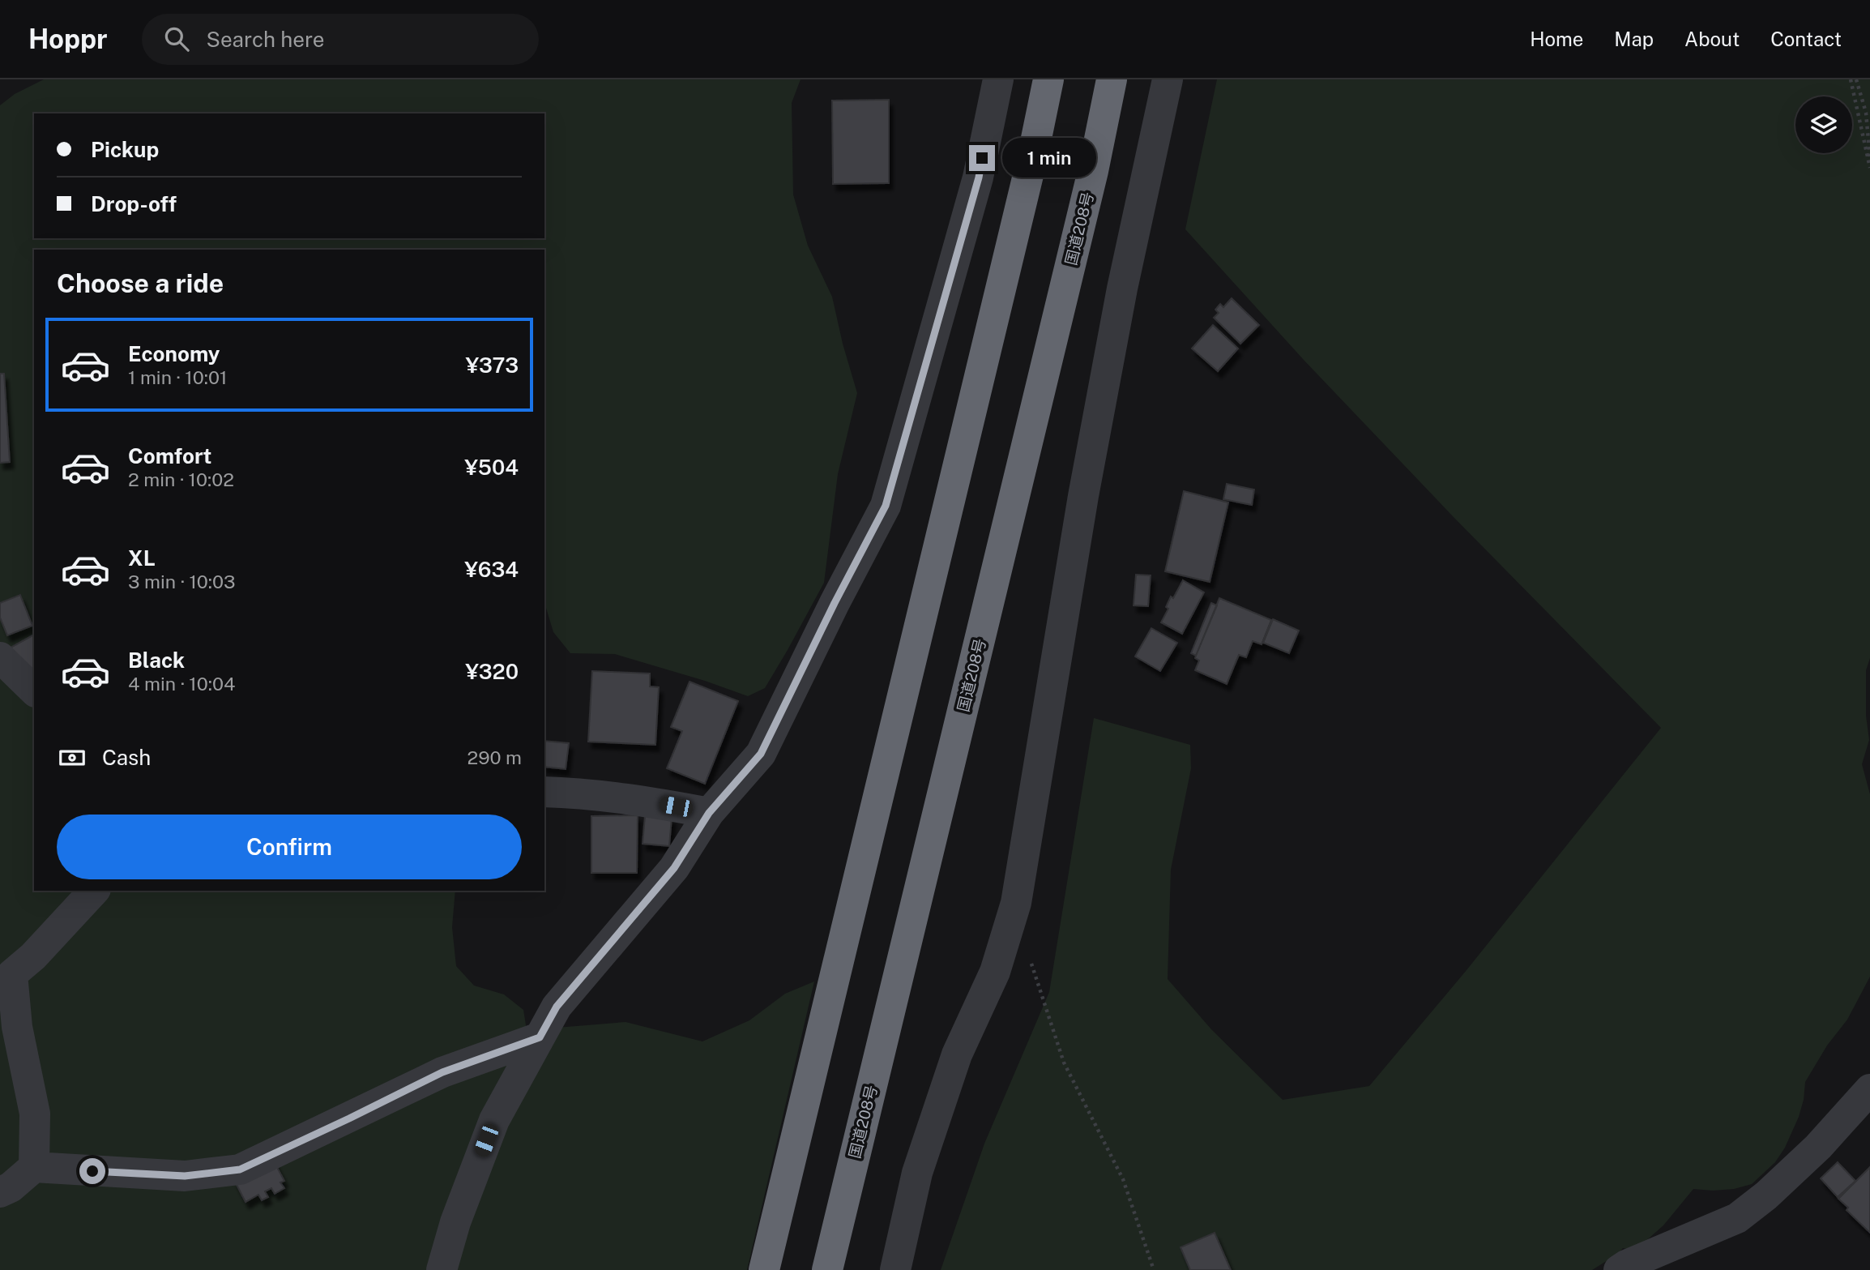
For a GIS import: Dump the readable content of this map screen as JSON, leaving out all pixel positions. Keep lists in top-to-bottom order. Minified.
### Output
{"streets":{"highway":["国道208号"]},"page":{"header":"Hoppr","search":"Search here","nav":["Home","Map","About","Contact"],"banner":["Pickup","Drop-off"],"bubble":"1 min","heading":"Choose a ride","list":[{"name":"Economy","note":"1 min · 10:01","value":"¥373"},{"name":"Comfort","note":"2 min · 10:02","value":"¥504"},{"name":"XL","note":"3 min · 10:03","value":"¥634"},{"name":"Black","note":"4 min · 10:04","value":"¥320"}],"pay":["Cash","290 m"],"buttons":"Confirm"}}
